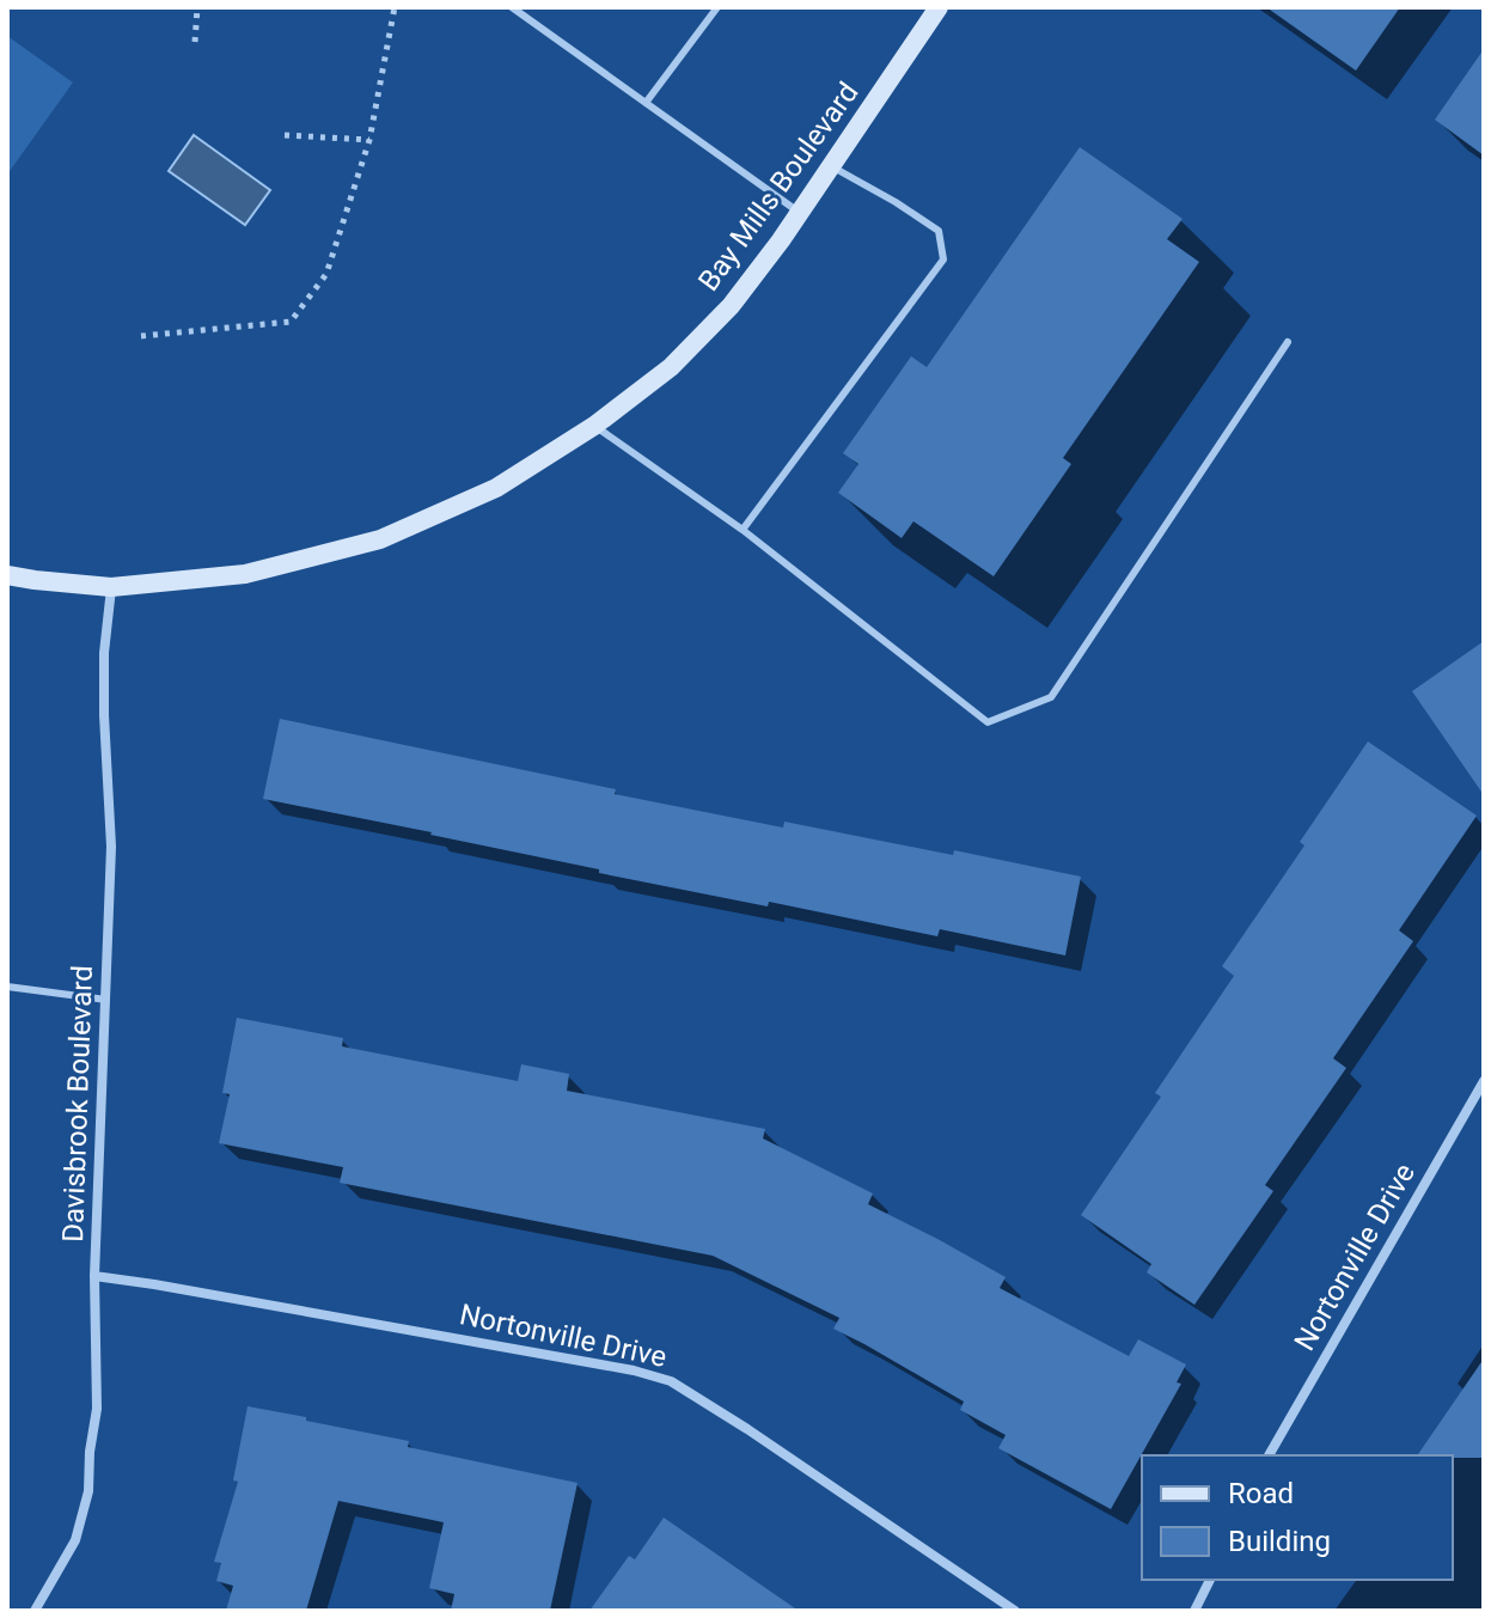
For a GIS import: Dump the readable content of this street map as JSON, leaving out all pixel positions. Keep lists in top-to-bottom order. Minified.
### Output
{"streets":{"street":["Bay Mills Boulevard","Davisbrook Boulevard","Nortonville Drive"]},"crossings":[["Bay Mills Boulevard","Davisbrook Boulevard"],["Davisbrook Boulevard","Nortonville Drive"]],"legend":["Road","Building"]}
